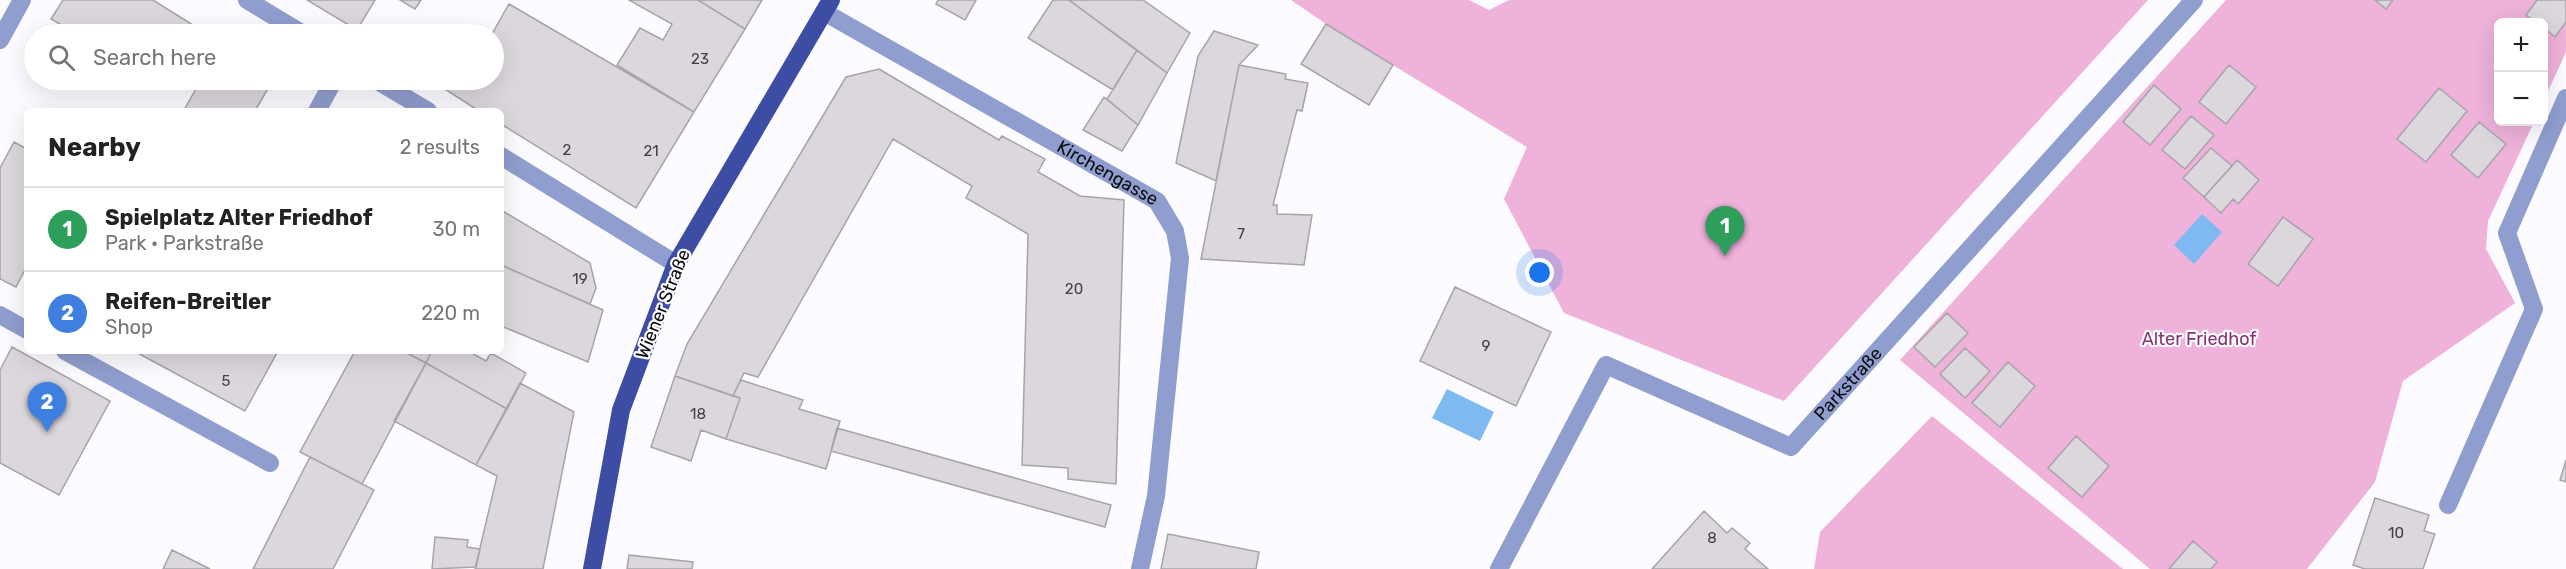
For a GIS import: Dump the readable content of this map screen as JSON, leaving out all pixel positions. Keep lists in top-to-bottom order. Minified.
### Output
{"streets":{"main road":["Wiener Straße"],"street":["Kirchengasse","Parkstraße"]},"crossings":[["Kirchengasse","Wiener Straße"]],"parks":["Alter Friedhof"],"house_numbers":["23","2","21","7","19","20","9","5","18","10","8"],"page":{"map_buttons":["+","−"],"search":"Search here","heading":["Nearby","2 results"],"list":[{"mark":"1","name":"Spielplatz Alter Friedhof","note":"Park · Parkstraße","value":"30 m"},{"mark":"2","name":"Reifen-Breitler","note":"Shop","value":"220 m"}],"pins":["1","2"]}}
